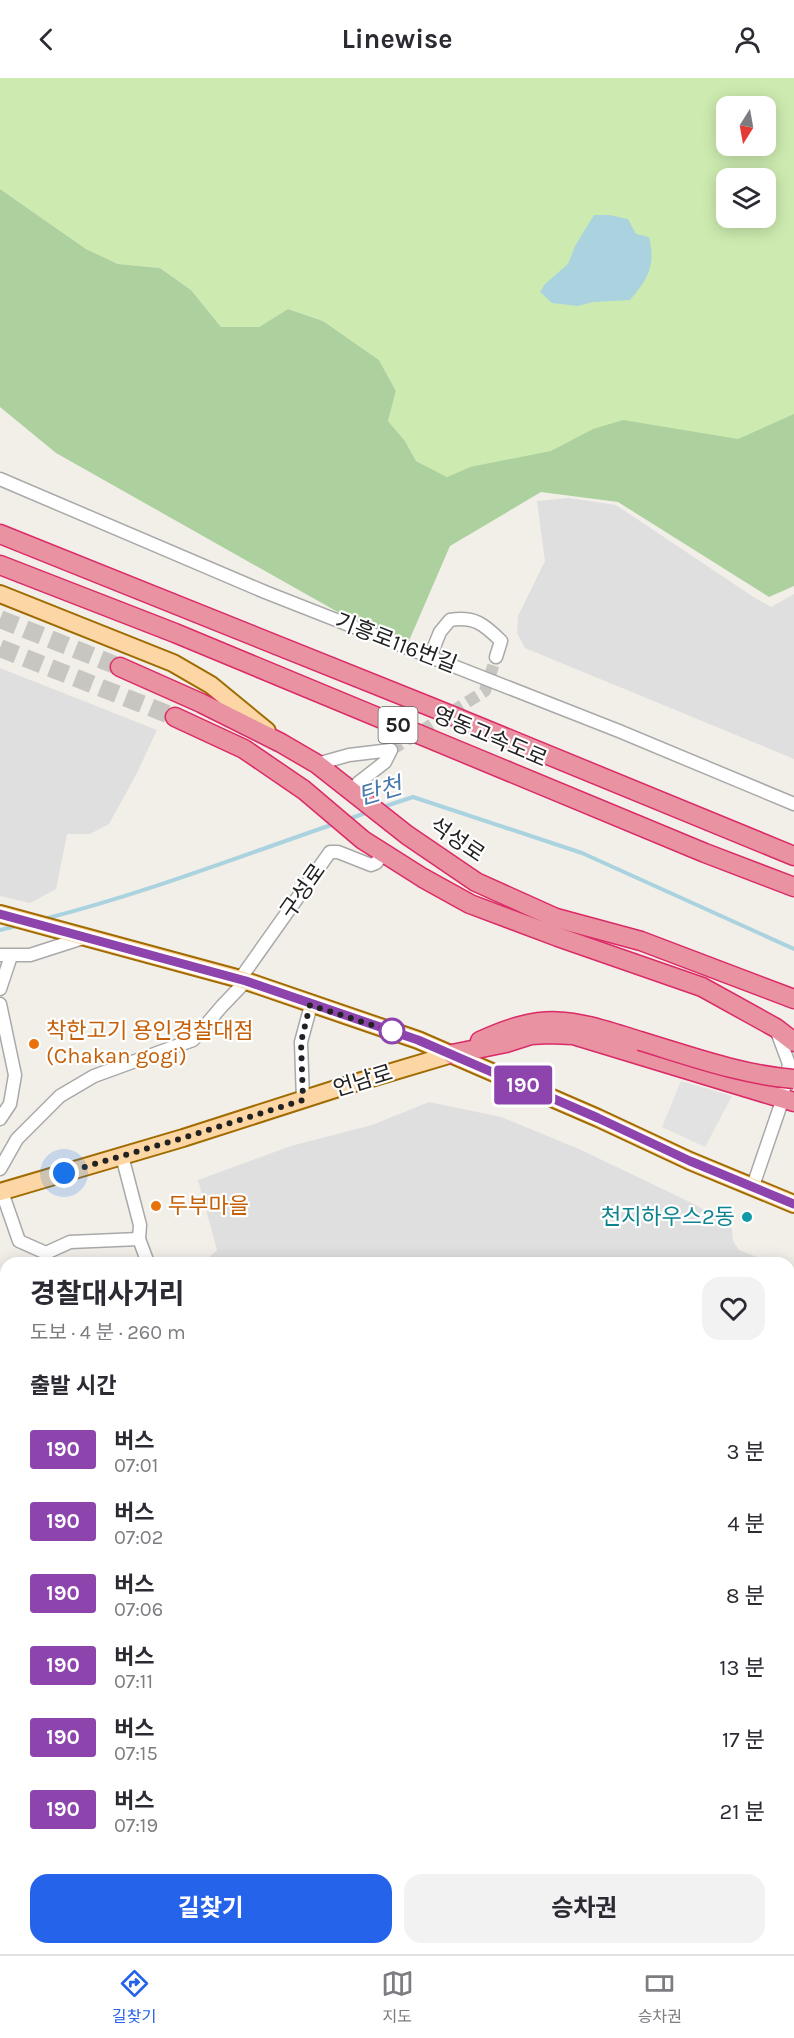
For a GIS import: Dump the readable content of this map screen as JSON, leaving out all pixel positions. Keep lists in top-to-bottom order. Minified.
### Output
{"streets":{"highway":["50","영동고속도로","석성로"],"main road":["언남로"],"street":["기흥로116번길","구성로"]},"crossings":[["석성로","구성로"]],"water":["탄천"],"places":["착한고기 용인경찰대점 (Chakan gogi)","두부마을","천지하우스2동"],"lines":["bus line 190"],"north":"bottom","page":{"header":"Linewise","on_map":"190","heading":[["경찰대사거리","도보 · 4 분 · 260 m"],"출발 시간"],"list":[{"mark":"190","name":"버스","note":"07:01","value":"3 분"},{"mark":"190","name":"버스","note":"07:02","value":"4 분"},{"mark":"190","name":"버스","note":"07:06","value":"8 분"},{"mark":"190","name":"버스","note":"07:11","value":"13 분"},{"mark":"190","name":"버스","note":"07:15","value":"17 분"},{"mark":"190","name":"버스","note":"07:19","value":"21 분"}],"buttons":["길찾기","승차권"],"tabs":["길찾기","지도","승차권"]}}
